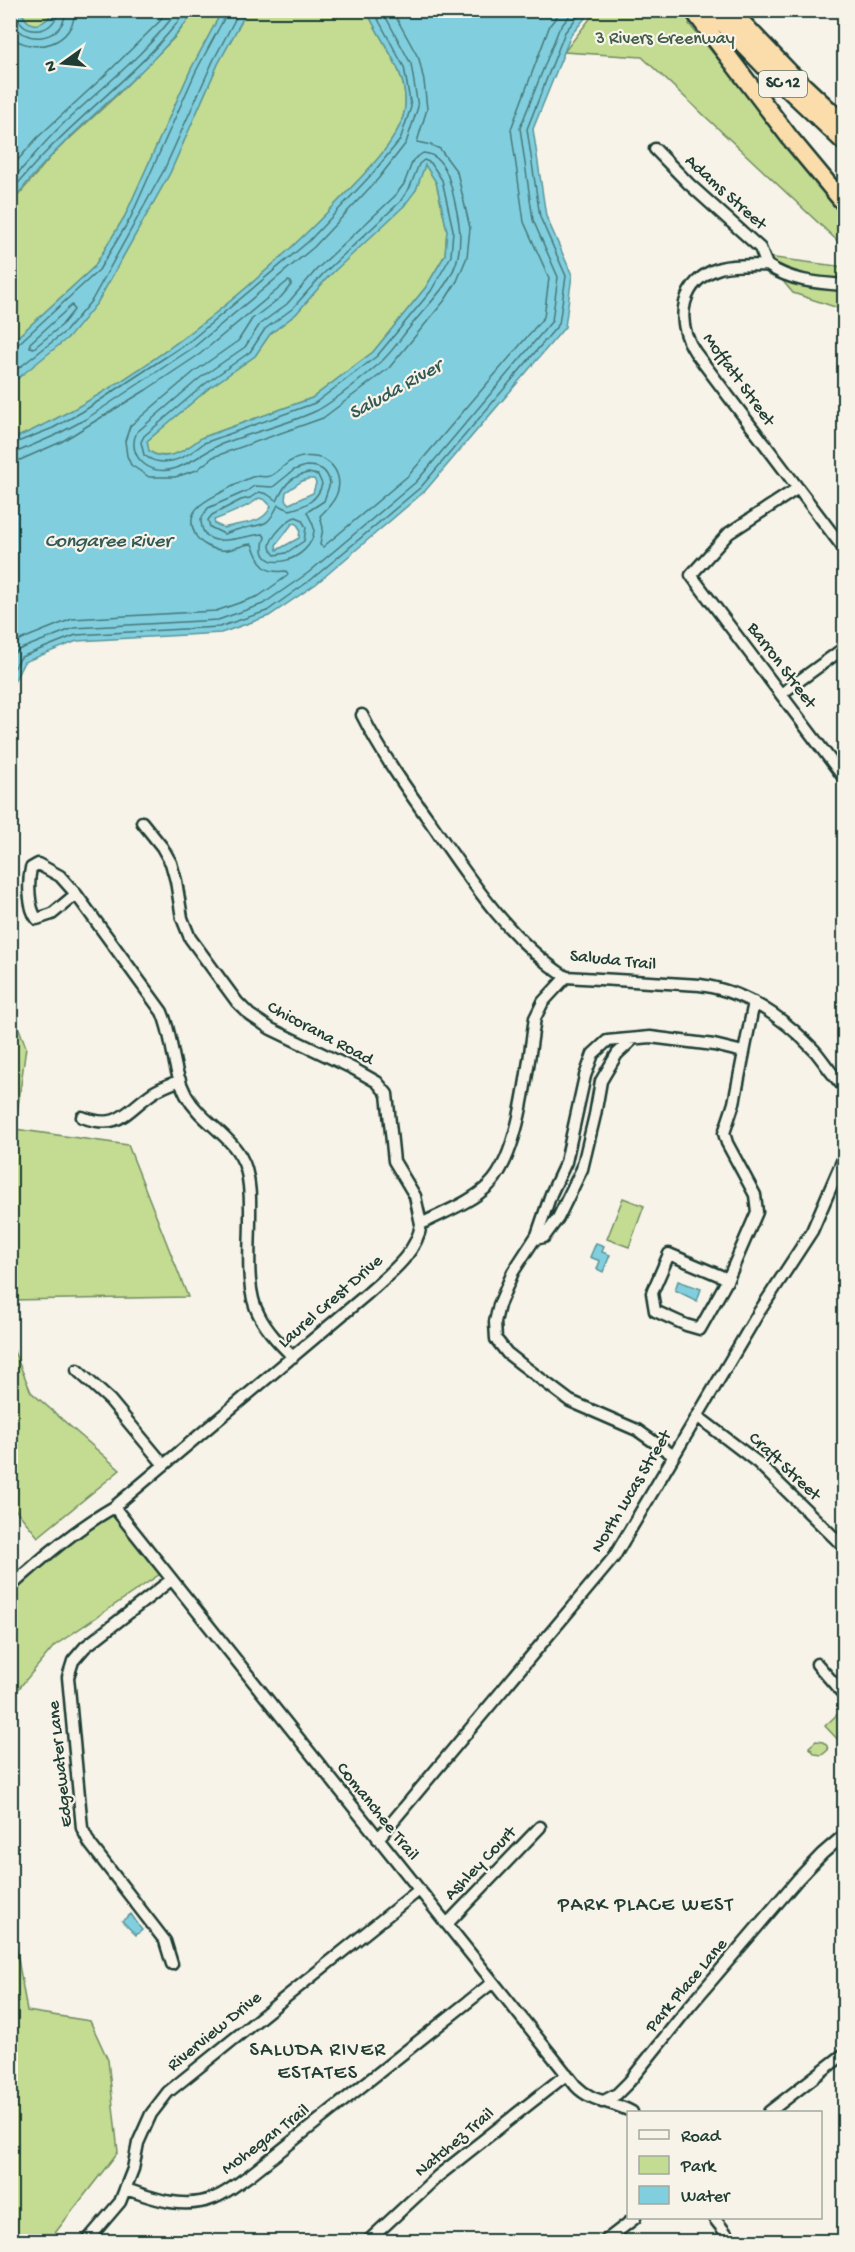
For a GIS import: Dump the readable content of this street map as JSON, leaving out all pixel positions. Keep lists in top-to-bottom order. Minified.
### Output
{"streets":{"highway":["SC 12"],"street":["Adams Street","Moffatt Street","Barron Street","Saluda Trail","Chicorana Road","Laurel Crest Drive","Craft Street","North Lucas Street","Edgewater Lane","Comanchee Trail","Ashley Court","Park Place Lane","Riverview Drive","Mohegan Trail","Natchez Trail"]},"crossings":[["Adams Street","Moffatt Street"],["Moffatt Street","Barron Street"],["Chicorana Road","Laurel Crest Drive"],["Laurel Crest Drive","Comanchee Trail"],["Craft Street","North Lucas Street"],["North Lucas Street","Comanchee Trail"],["Edgewater Lane","Comanchee Trail"],["Comanchee Trail","Ashley Court"],["Comanchee Trail","Park Place Lane"],["Comanchee Trail","Riverview Drive"],["Comanchee Trail","Mohegan Trail"],["Comanchee Trail","Natchez Trail"],["Riverview Drive","Mohegan Trail"]],"districts":["PARK PLACE WEST","SALUDA RIVER ESTATES"],"water":["Saluda River","Congaree River"],"parks":["3 Rivers Greenway"],"legend":["Road","Park","Water"],"north":"left"}
